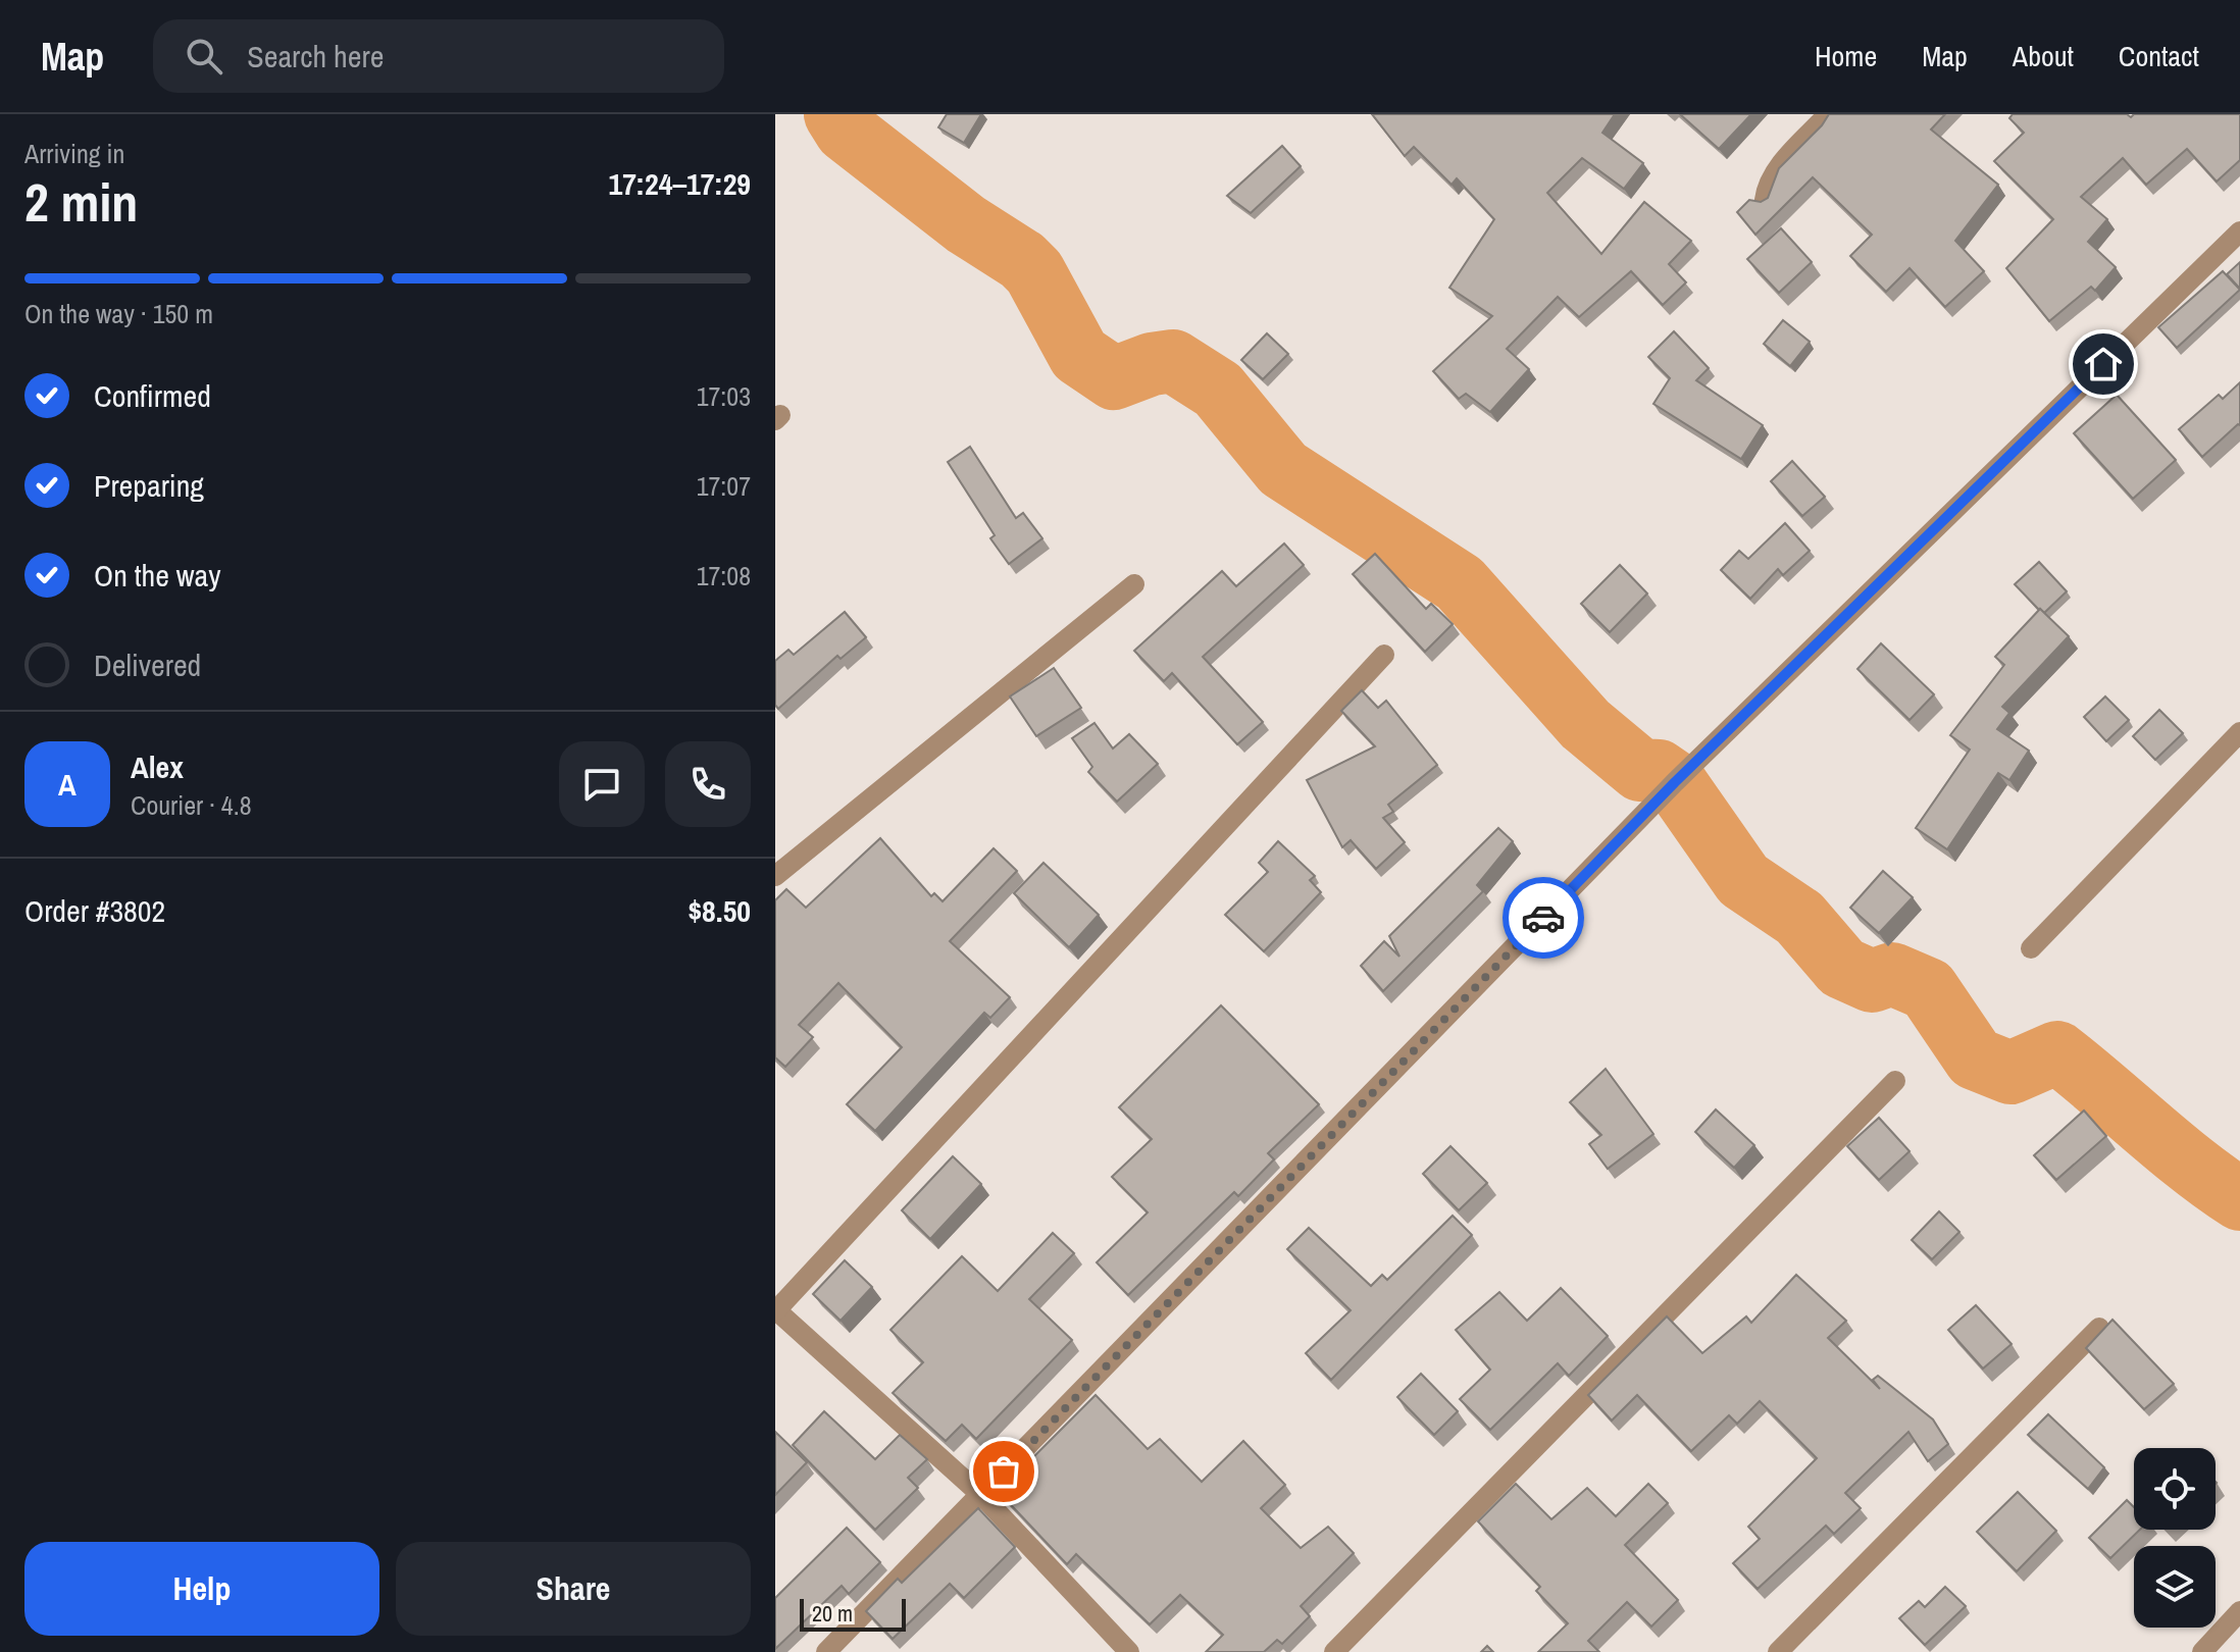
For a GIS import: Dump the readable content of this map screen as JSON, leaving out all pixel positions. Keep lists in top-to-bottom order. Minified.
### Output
{"scale_bar":"20 m","page":{"header":"Map","search":"Search here","nav":["Home","Map","About","Contact"],"heading":["2 min","Arriving in","17:24–17:29"],"panel":["Alex","Courier · 4.8","Order #3802","$8.50"],"bar":"On the way · 150 m","list":[["Confirmed","17:03"],["Preparing","17:07"],["On the way","17:08"],"Delivered"],"round":"A","buttons":["Help","Share"],"scale":"20 m"}}
